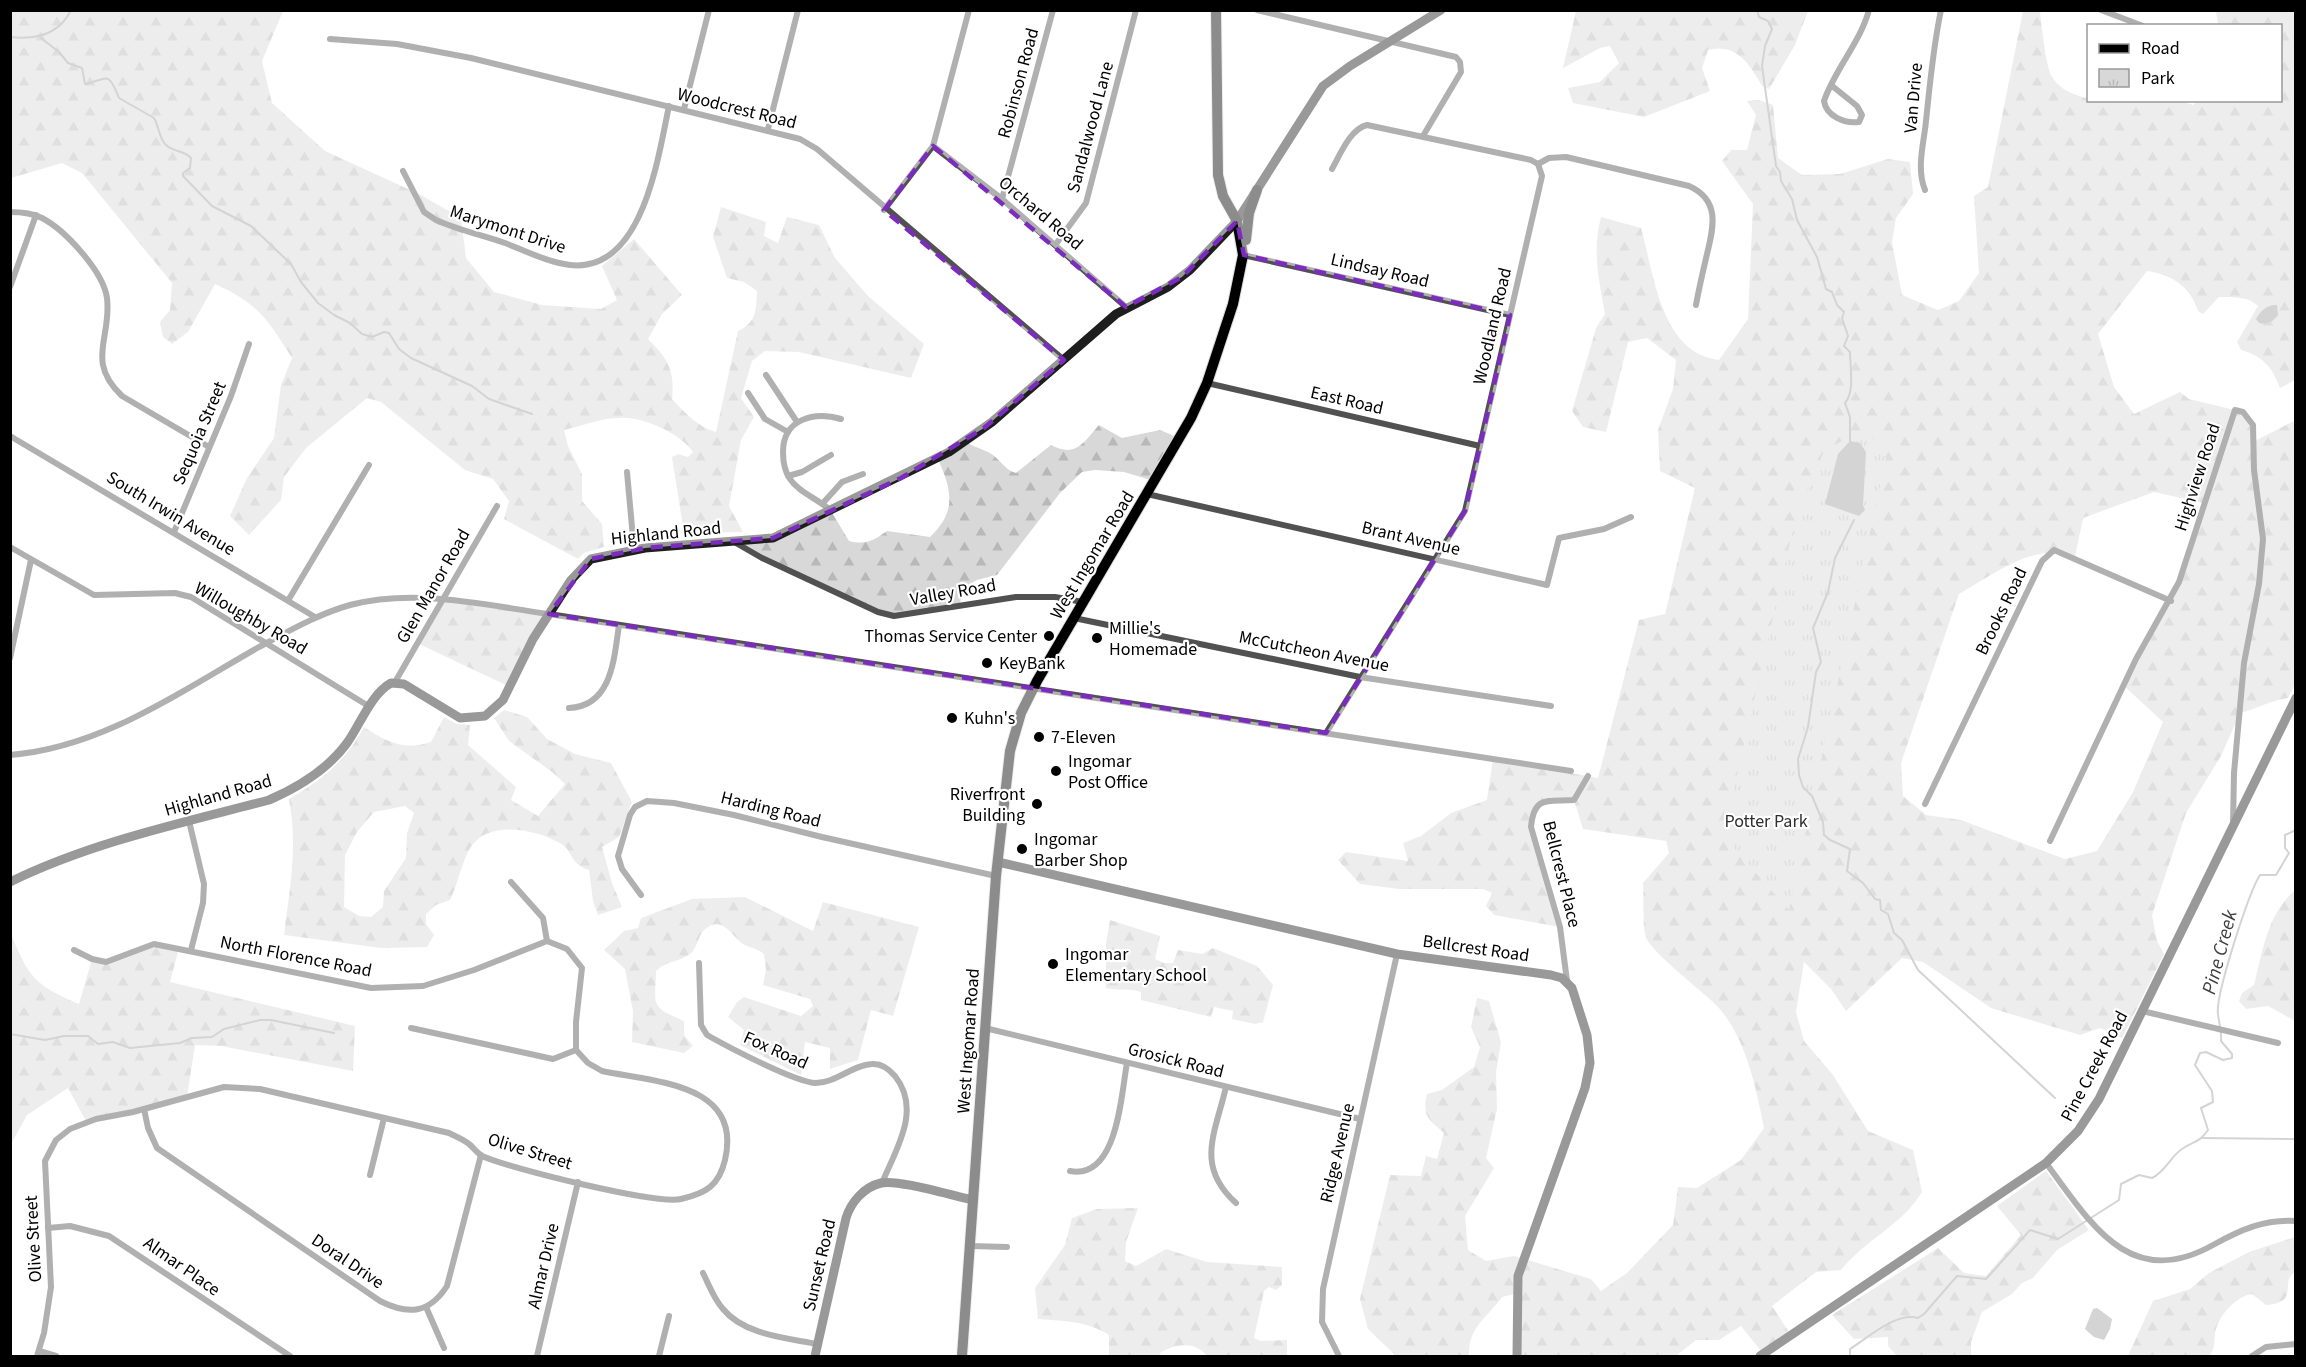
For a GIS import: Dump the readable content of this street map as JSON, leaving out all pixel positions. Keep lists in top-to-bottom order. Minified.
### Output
{"streets":{"main road":["West Ingomar Road"],"street":["Robinson Road","Van Drive","Woodcrest Road","Sandalwood Lane","Orchard Road","Marymont Drive","Lindsay Road","Woodland Road","East Road","Sequoia Street","Highview Road","South Irwin Avenue","Highland Road","Brant Avenue","Glen Manor Road","Valley Road","Brooks Road","Willoughby Road","McCutcheon Avenue","Harding Road","Bellcrest Place","Bellcrest Road","North Florence Road","Fox Road","Grosick Road","Pine Creek Road","Olive Street","Ridge Avenue","Doral Drive","Sunset Road","Almar Place","Almar Drive"]},"crossings":[["Robinson Road","Orchard Road"],["Woodcrest Road","Marymont Drive"],["Woodcrest Road","Highland Road"],["Sandalwood Lane","Orchard Road"],["Orchard Road","Highland Road"],["Lindsay Road","Woodland Road"],["Lindsay Road","West Ingomar Road"],["Woodland Road","East Road"],["Woodland Road","Brant Avenue"],["Woodland Road","McCutcheon Avenue"],["East Road","West Ingomar Road"],["Sequoia Street","South Irwin Avenue"],["Highview Road","Brooks Road"],["Highview Road","Pine Creek Road"],["Highland Road","West Ingomar Road"],["Highland Road","Glen Manor Road"],["Highland Road","Valley Road"],["Highland Road","Willoughby Road"],["Brant Avenue","West Ingomar Road"],["West Ingomar Road","Valley Road"],["West Ingomar Road","McCutcheon Avenue"],["West Ingomar Road","Harding Road"],["West Ingomar Road","Bellcrest Road"],["West Ingomar Road","Grosick Road"],["Bellcrest Place","Bellcrest Road"],["Bellcrest Road","Ridge Avenue"],["Fox Road","Sunset Road"],["Grosick Road","Ridge Avenue"],["Olive Street","Doral Drive"],["Olive Street","Almar Place"],["Olive Street","Almar Drive"]],"water":["Pine Creek"],"parks":["Potter Park"],"places":["Thomas Service Center","Millie's Homemade","KeyBank","Kuhn's","7-Eleven","Ingomar Post Office","Riverfront Building","Ingomar Barber Shop","Ingomar Elementary School"],"legend":["Road","Park"]}
